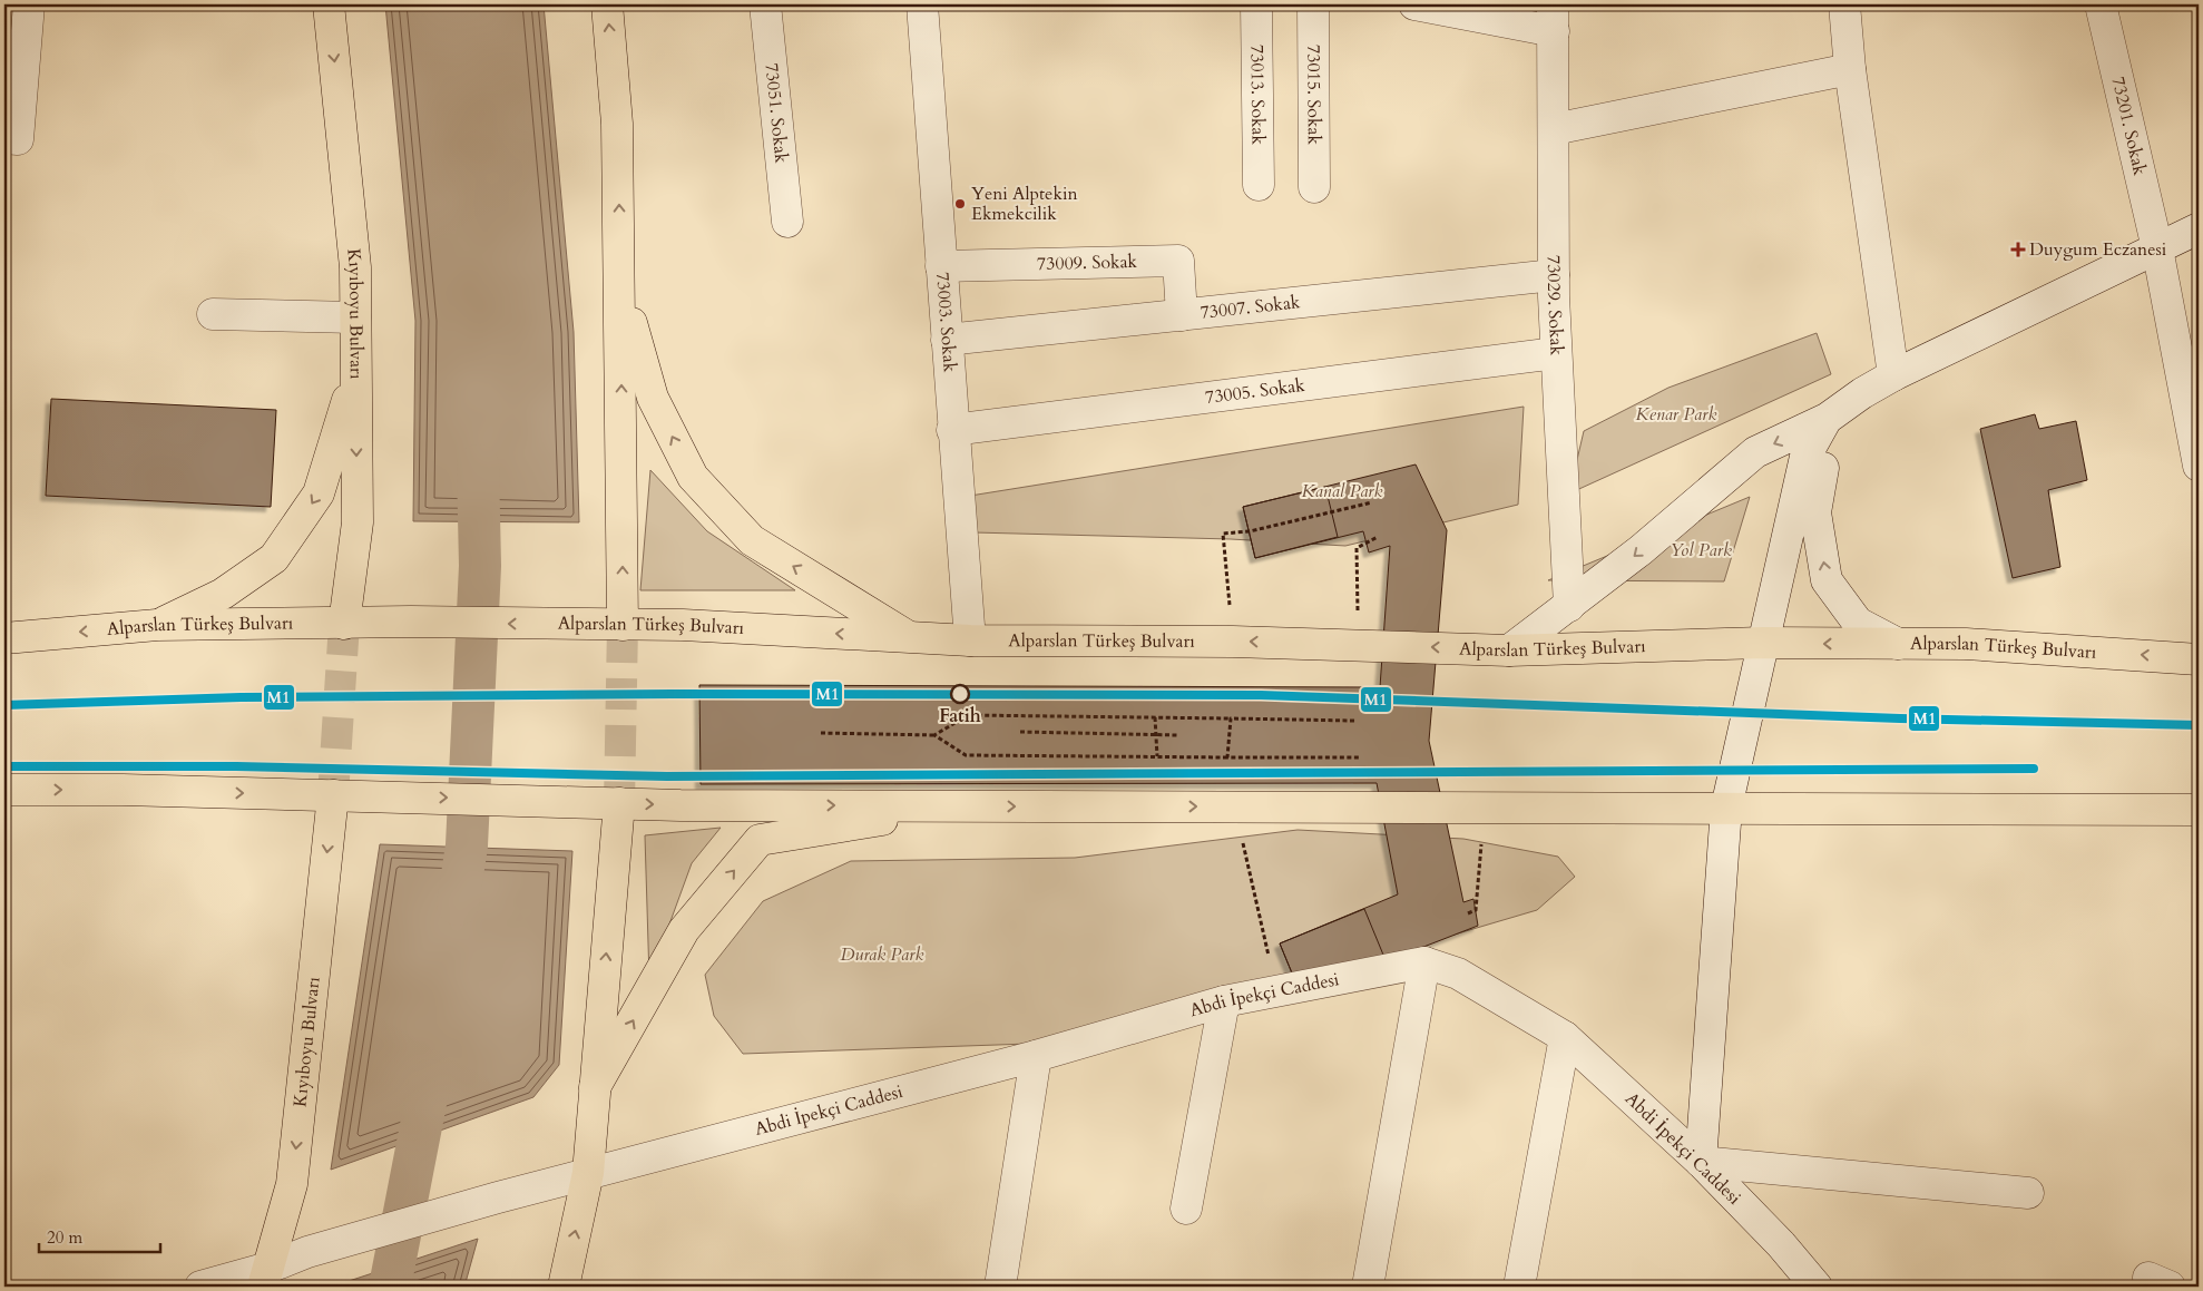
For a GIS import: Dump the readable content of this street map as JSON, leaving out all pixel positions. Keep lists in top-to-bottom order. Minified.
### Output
{"streets":{"main road":["Kıyıboyu Bulvarı","Alparslan Türkeş Bulvarı"],"street":["73013. Sokak","73015. Sokak","73051. Sokak","73201. Sokak","73009. Sokak","73029. Sokak","73007. Sokak","73003. Sokak","73005. Sokak","Abdi İpekçi Caddesi"]},"crossings":[["73009. Sokak","73007. Sokak"],["73009. Sokak","73003. Sokak"],["73029. Sokak","73007. Sokak"],["73029. Sokak","73005. Sokak"],["73007. Sokak","73003. Sokak"],["Kıyıboyu Bulvarı","Alparslan Türkeş Bulvarı"],["Kıyıboyu Bulvarı","Abdi İpekçi Caddesi"],["73003. Sokak","73005. Sokak"],["73003. Sokak","Alparslan Türkeş Bulvarı"]],"parks":["Kenar Park","Kanal Park","Yol Park","Durak Park"],"places":{"other":["Yeni Alptekin Ekmekcilik","Fatih"],"health":["Duygum Eczanesi"]},"lines":["transit line M1"],"scale_bar":"20 m"}
